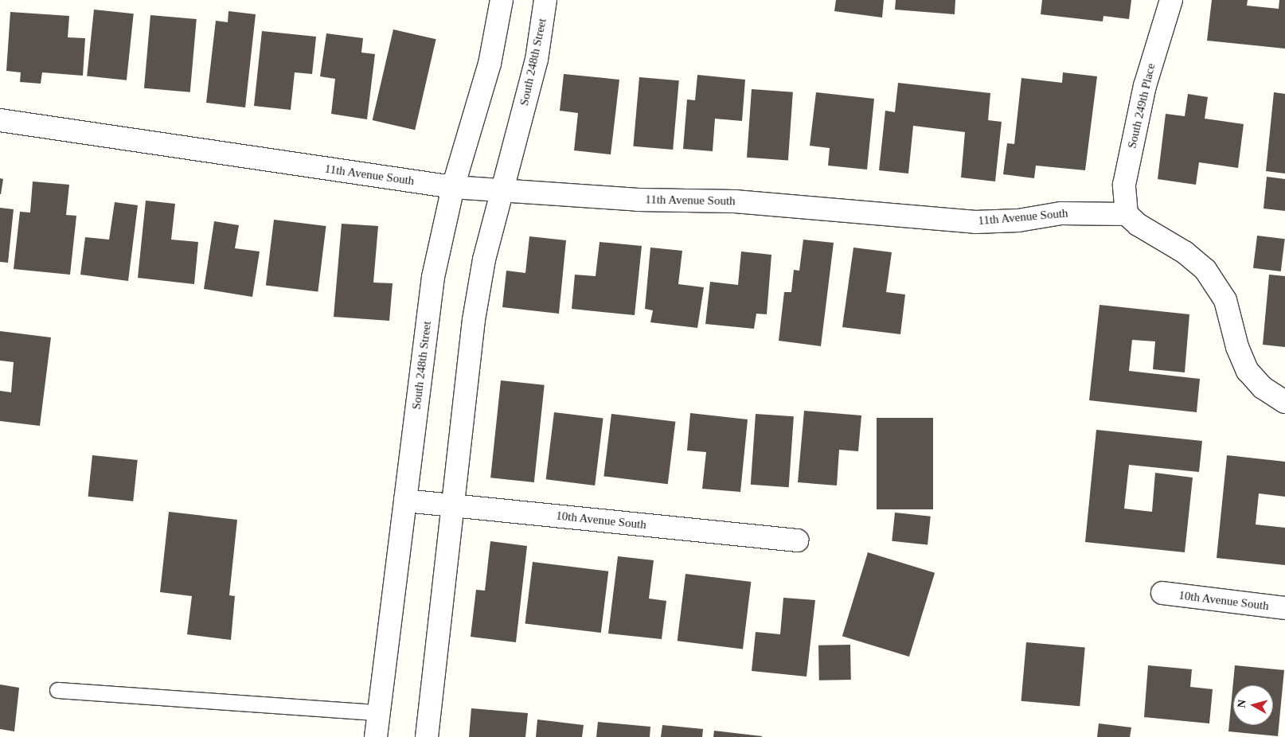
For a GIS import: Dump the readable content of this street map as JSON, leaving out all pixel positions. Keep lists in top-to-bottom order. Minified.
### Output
{"streets":{"street":["South 248th Street","South 249th Place","11th Avenue South","10th Avenue South"]},"crossings":[["South 248th Street","11th Avenue South"],["South 248th Street","10th Avenue South"],["South 249th Place","11th Avenue South"]],"north":"left"}
